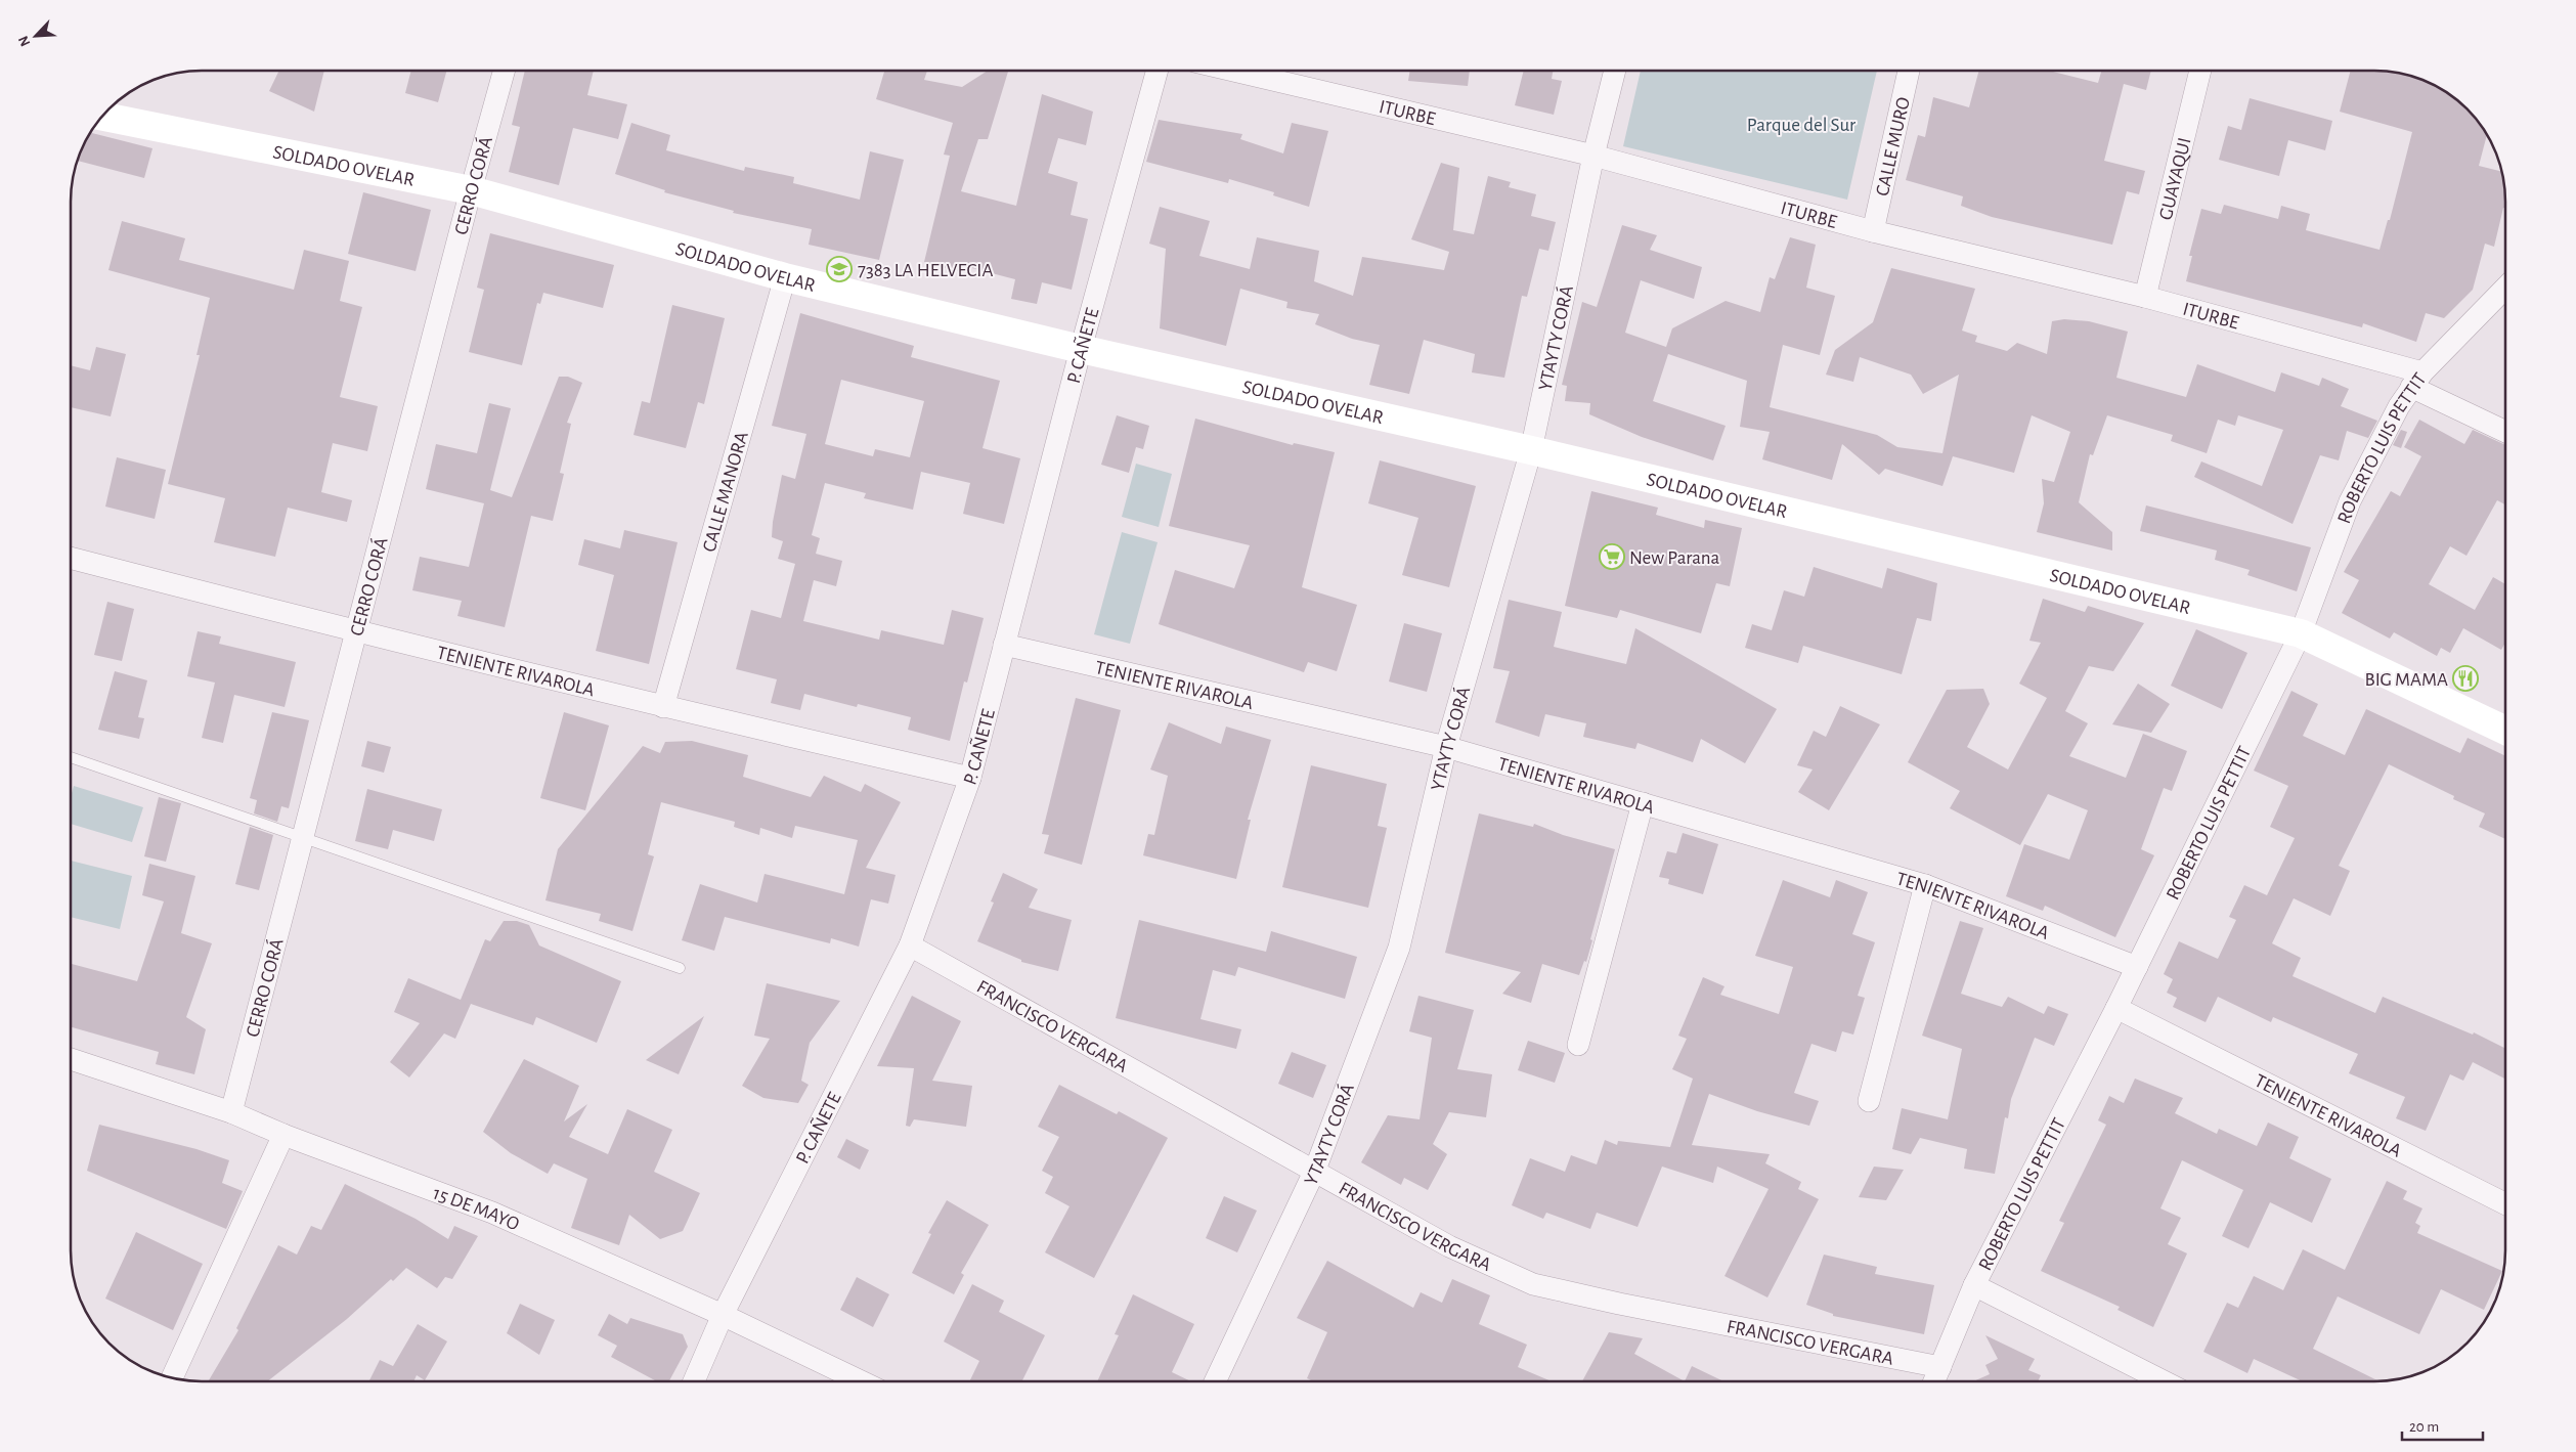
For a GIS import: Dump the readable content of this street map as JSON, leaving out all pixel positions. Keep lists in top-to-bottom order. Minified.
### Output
{"streets":{"main road":["SOLDADO OVELAR"],"street":["ITURBE","CALLE MURO","GUAYAQUI","CERRO CORÁ","YTAYTY CORÁ","P. CAÑETE","ROBERTO LUIS PETTIT","CALLE MANORA","TENIENTE RIVAROLA","FRANCISCO VERGARA","15 DE MAYO"]},"crossings":[["ITURBE","CALLE MURO"],["ITURBE","GUAYAQUI"],["ITURBE","YTAYTY CORÁ"],["ITURBE","ROBERTO LUIS PETTIT"],["SOLDADO OVELAR","CERRO CORÁ"],["SOLDADO OVELAR","YTAYTY CORÁ"],["SOLDADO OVELAR","P. CAÑETE"],["SOLDADO OVELAR","ROBERTO LUIS PETTIT"],["SOLDADO OVELAR","CALLE MANORA"],["CERRO CORÁ","TENIENTE RIVAROLA"],["CERRO CORÁ","15 DE MAYO"],["YTAYTY CORÁ","TENIENTE RIVAROLA"],["YTAYTY CORÁ","FRANCISCO VERGARA"],["P. CAÑETE","TENIENTE RIVAROLA"],["P. CAÑETE","FRANCISCO VERGARA"],["P. CAÑETE","15 DE MAYO"],["ROBERTO LUIS PETTIT","TENIENTE RIVAROLA"],["ROBERTO LUIS PETTIT","FRANCISCO VERGARA"],["CALLE MANORA","TENIENTE RIVAROLA"]],"parks":["Parque del Sur"],"places":{"school or university":["7383 LA HELVECIA"],"supermarket":["New Parana"],"restaurant":["BIG MAMA"]},"scale_bar":"20 m","north":"bottom left"}
